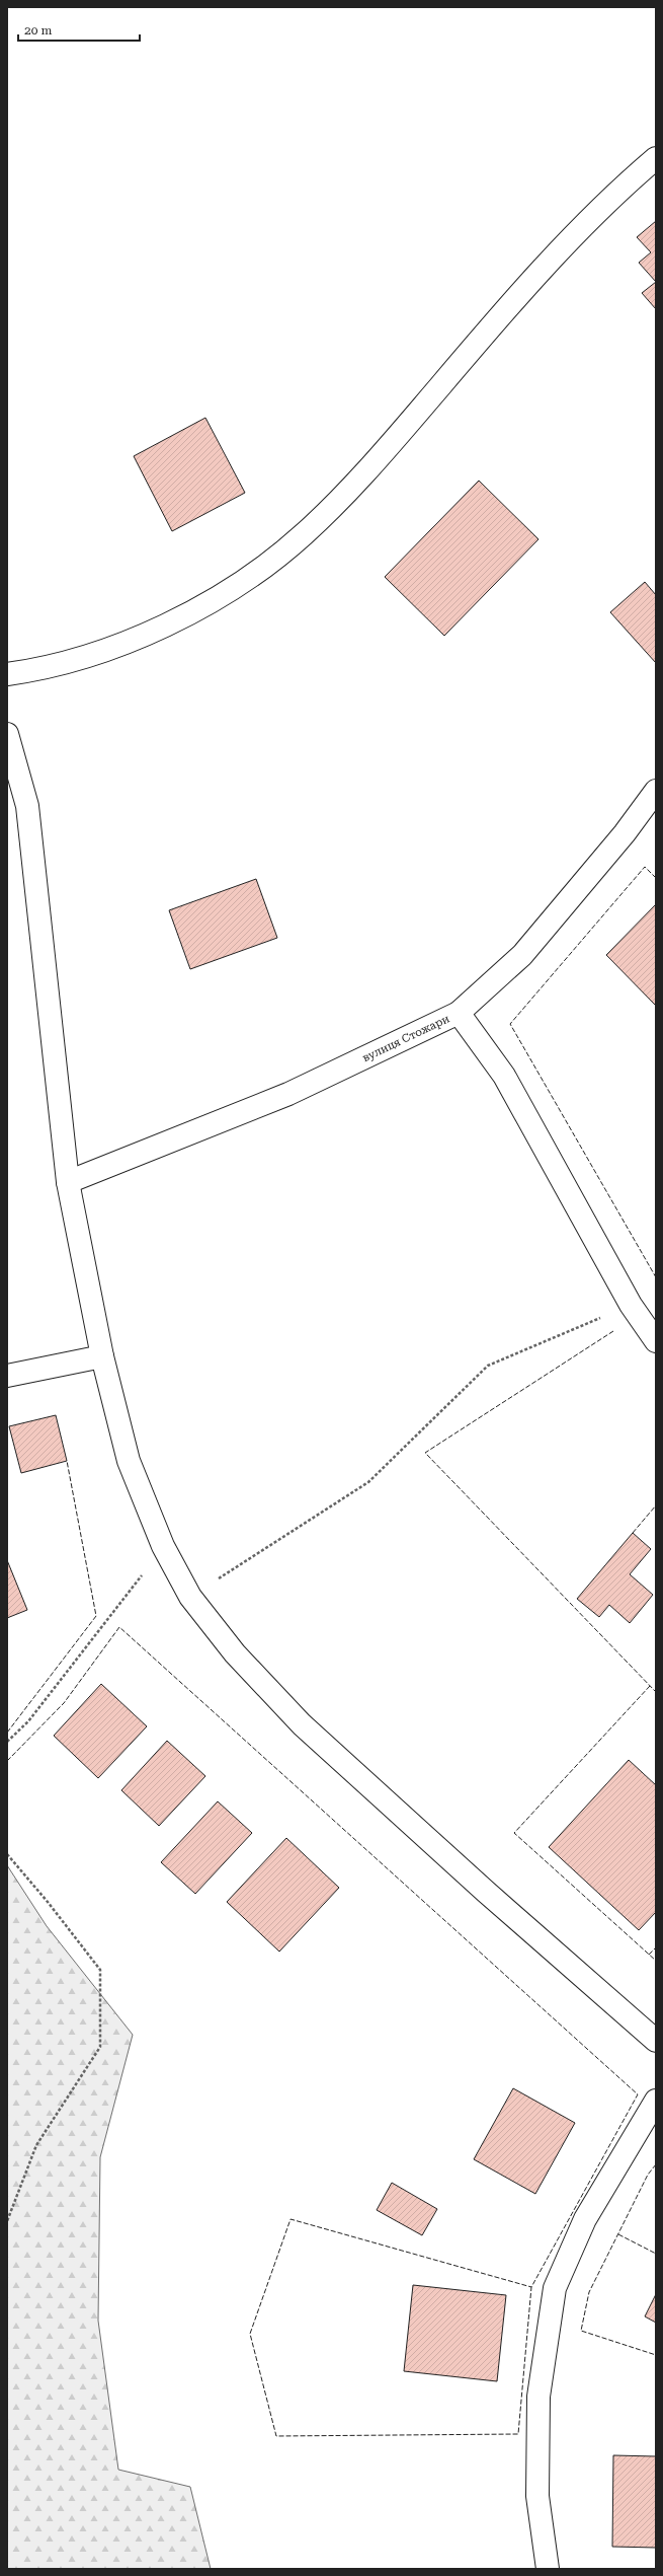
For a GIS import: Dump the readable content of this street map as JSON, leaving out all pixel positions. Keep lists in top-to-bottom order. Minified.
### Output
{"streets":{"street":["вулиця Стожари"]},"scale_bar":"20 m"}
